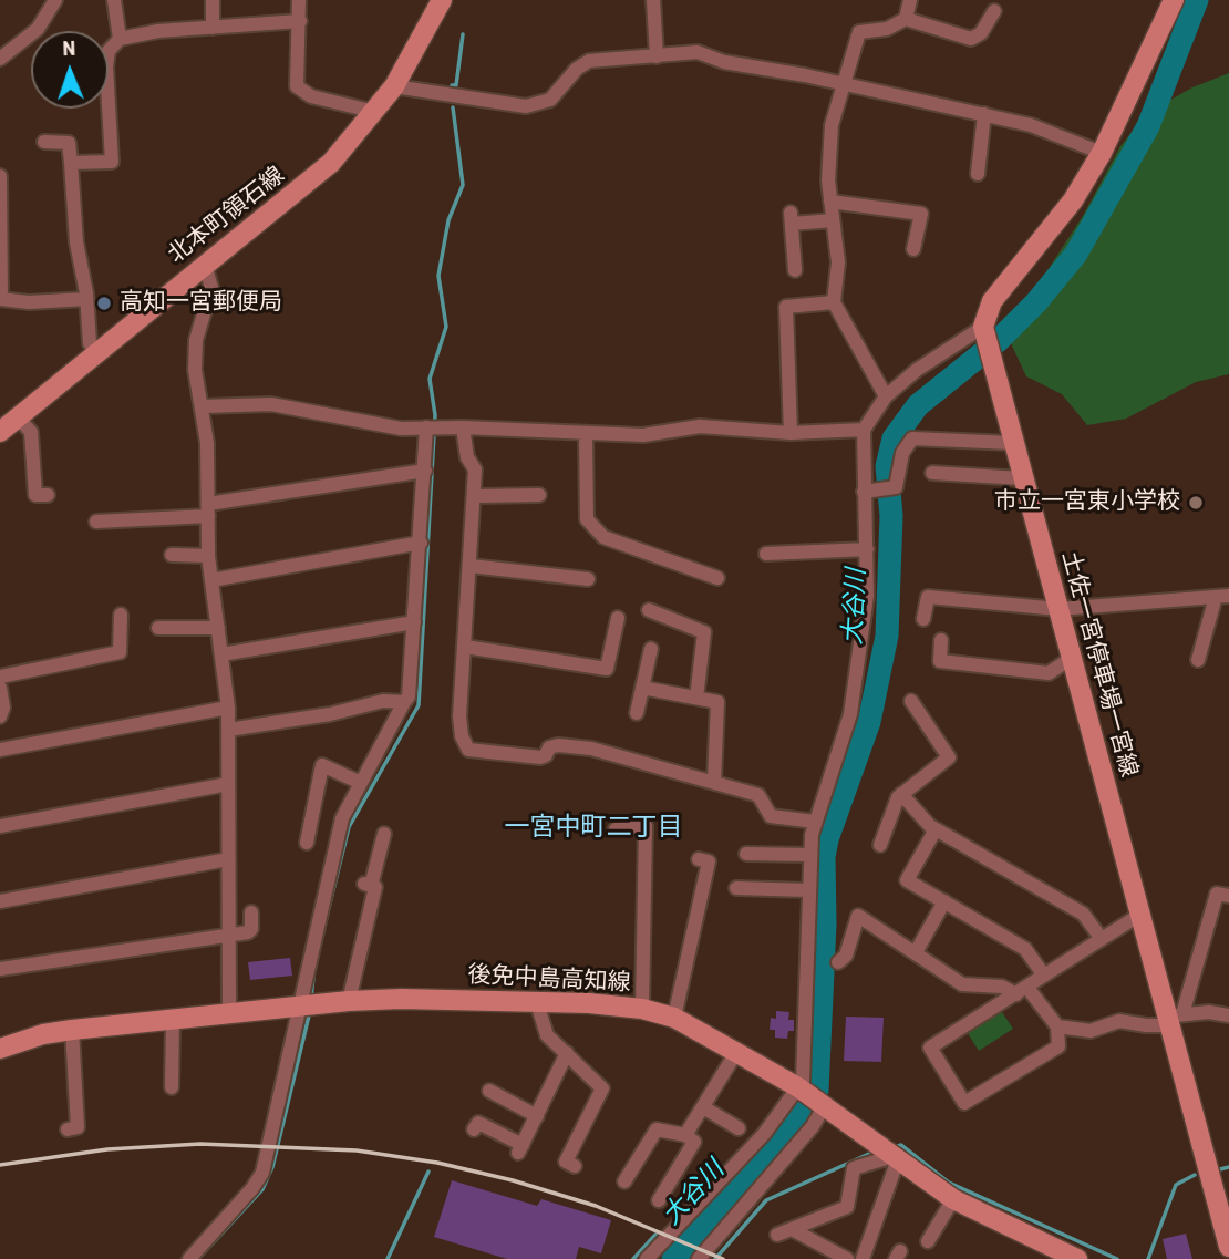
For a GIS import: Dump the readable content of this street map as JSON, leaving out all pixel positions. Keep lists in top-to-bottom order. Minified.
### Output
{"streets":{"main road":["北本町領石線","土佐一宮停車場一宮線","後免中島高知線"]},"districts":["一宮中町二丁目"],"water":["大谷川"],"places":["高知一宮郵便局","市立一宮東小学校"],"north":"top"}
